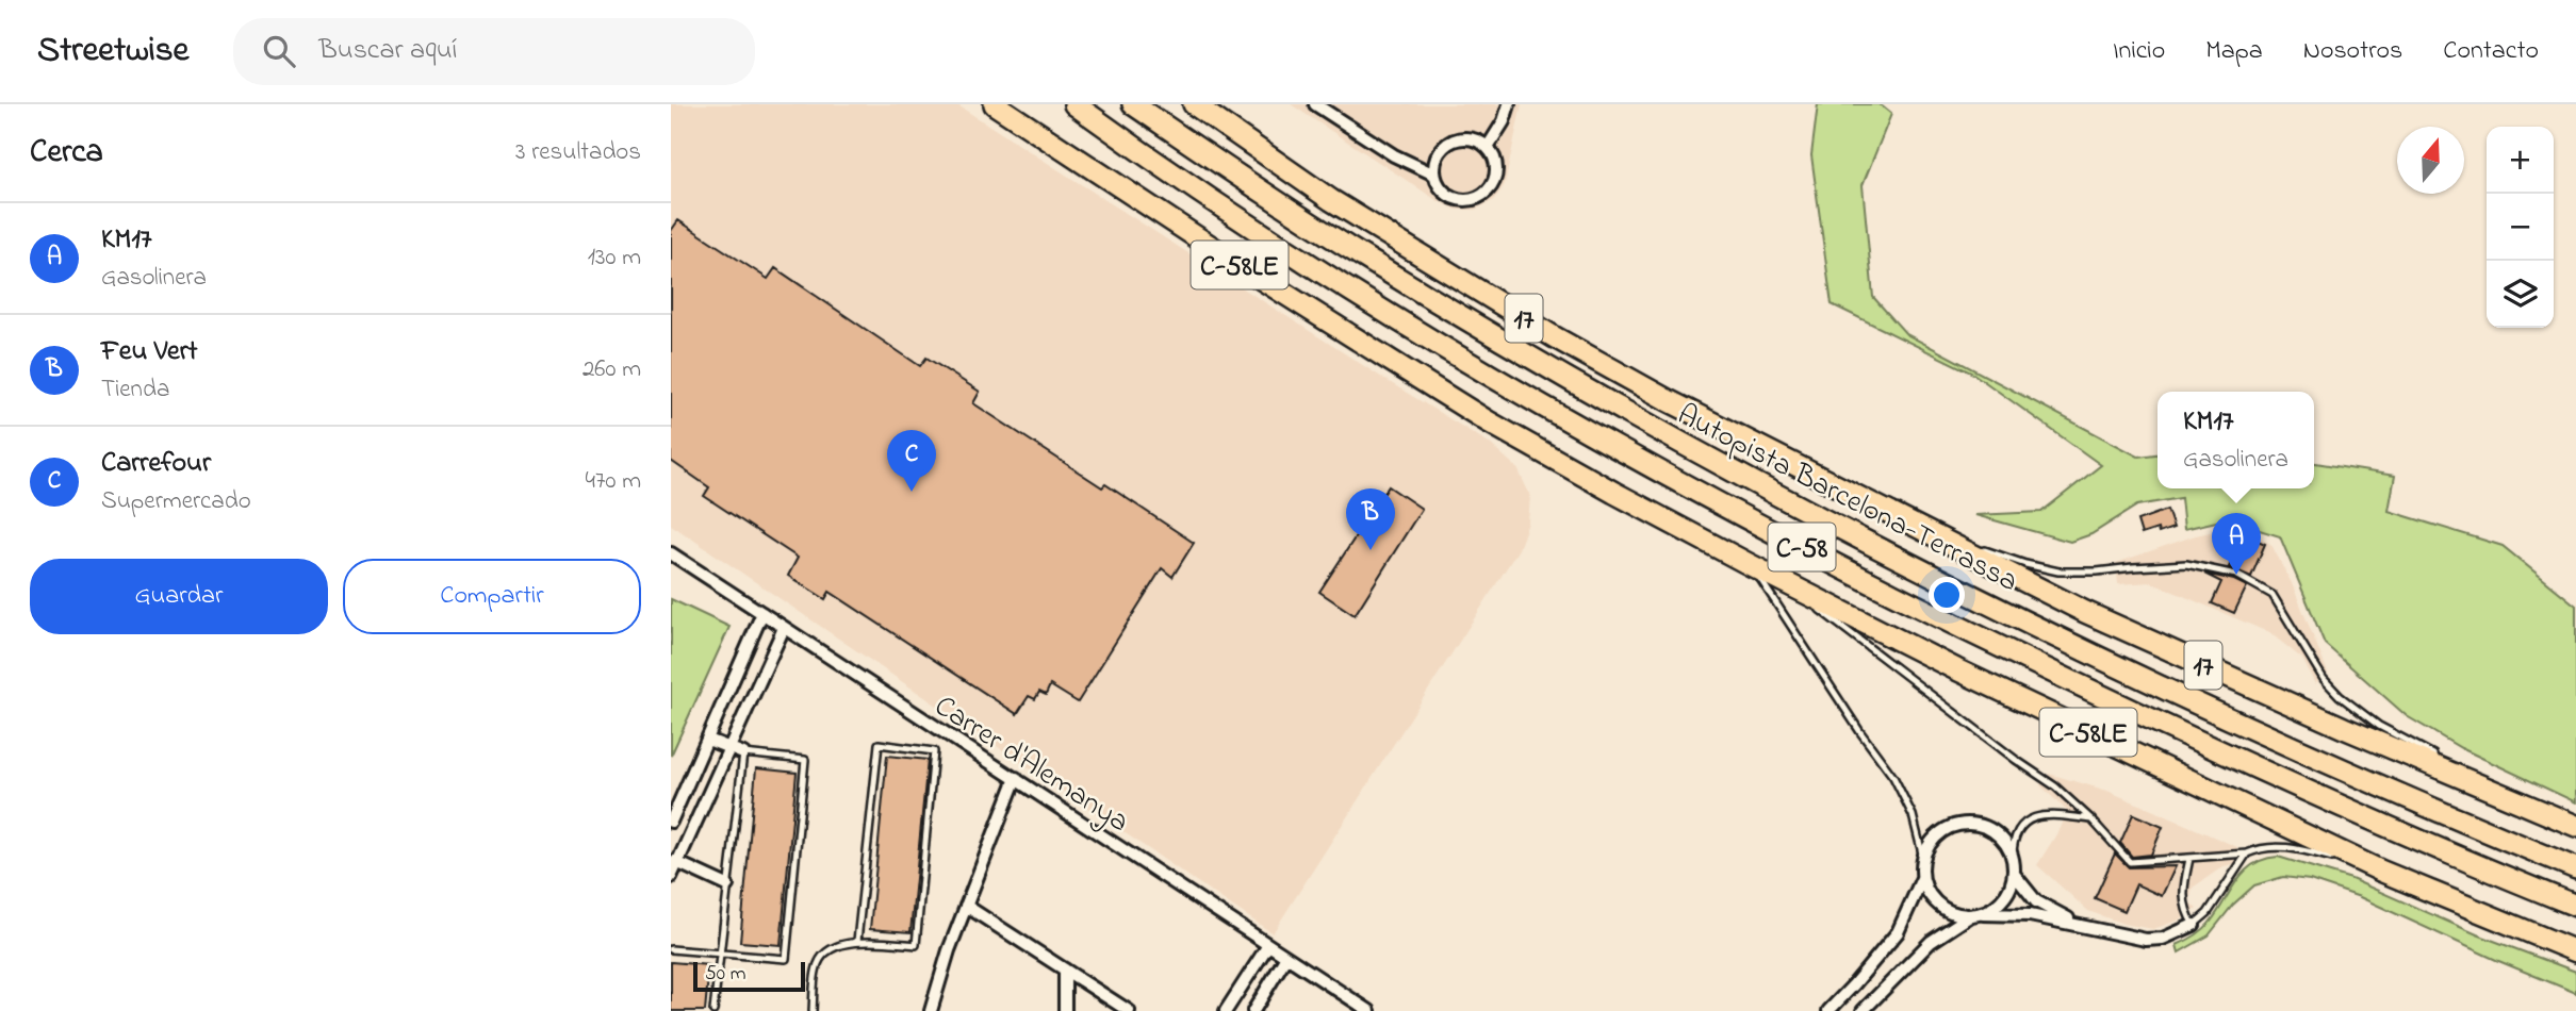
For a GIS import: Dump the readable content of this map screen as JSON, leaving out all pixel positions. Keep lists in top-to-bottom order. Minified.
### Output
{"streets":{"highway":["C-58LE","17","Autopista Barcelona-Terrassa","C-58"],"street":["Carrer d'Alemanya"]},"scale_bar":"50 m","north":"top","page":{"header":"Streetwise","search":"Buscar aquí","nav":["Inicio","Mapa","Nosotros","Contacto"],"heading":["Cerca","3 resultados"],"map_buttons":["+","−"],"list":[{"mark":"A","name":"KM17","note":"Gasolinera","value":"130 m"},{"mark":"B","name":"Feu Vert","note":"Tienda","value":"260 m"},{"mark":"C","name":"Carrefour","note":"Supermercado","value":"470 m"}],"popup":["KM17","Gasolinera"],"pins":["C","B","A"],"buttons":["Guardar","Compartir"],"scale":"50 m"}}
